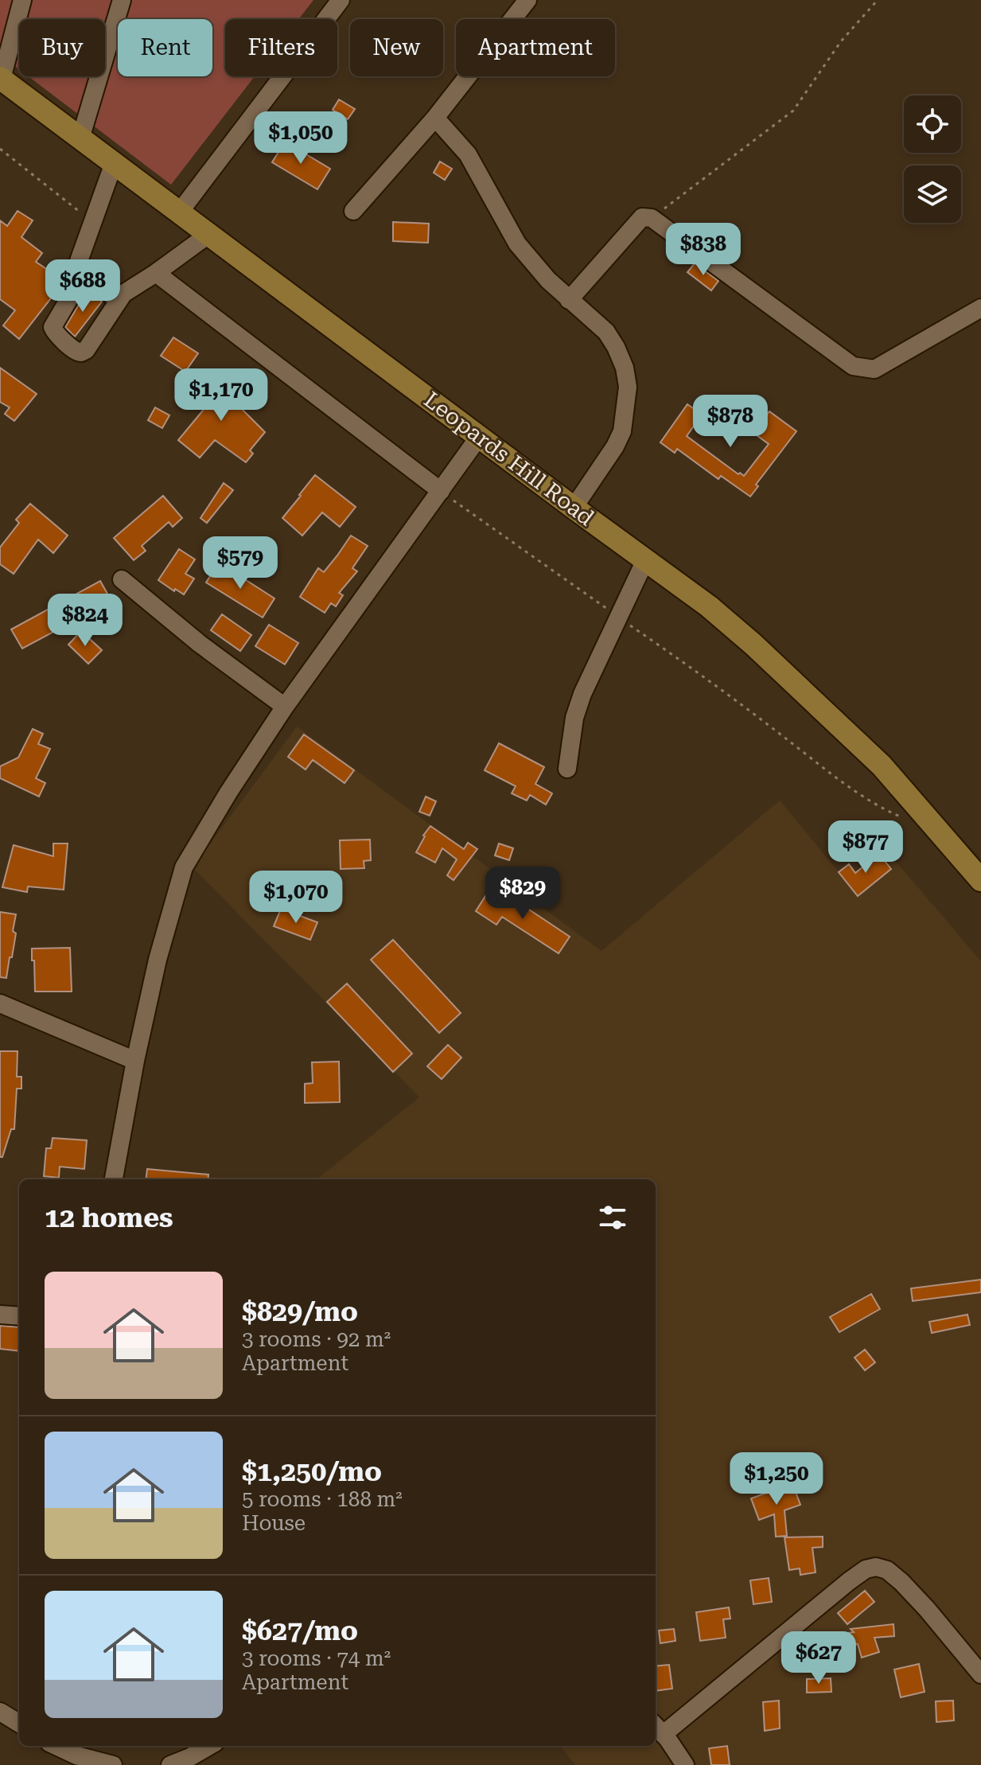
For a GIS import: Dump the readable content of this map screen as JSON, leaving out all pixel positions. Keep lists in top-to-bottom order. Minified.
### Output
{"streets":{"main road":["Leopards Hill Road"]},"page":{"chip":["Buy","Rent","Filters","New","Apartment"],"price":["$1,050","$838","$688","$1,170","$878","$579","$824","$877","$829","$1,070","$1,250","$627"],"heading":"12 homes","list":[{"name":"$829/mo","note":"3 rooms · 92 m² · Apartment"},{"name":"$1,250/mo","note":"5 rooms · 188 m² · House"},{"name":"$627/mo","note":"3 rooms · 74 m² · Apartment"}]}}
